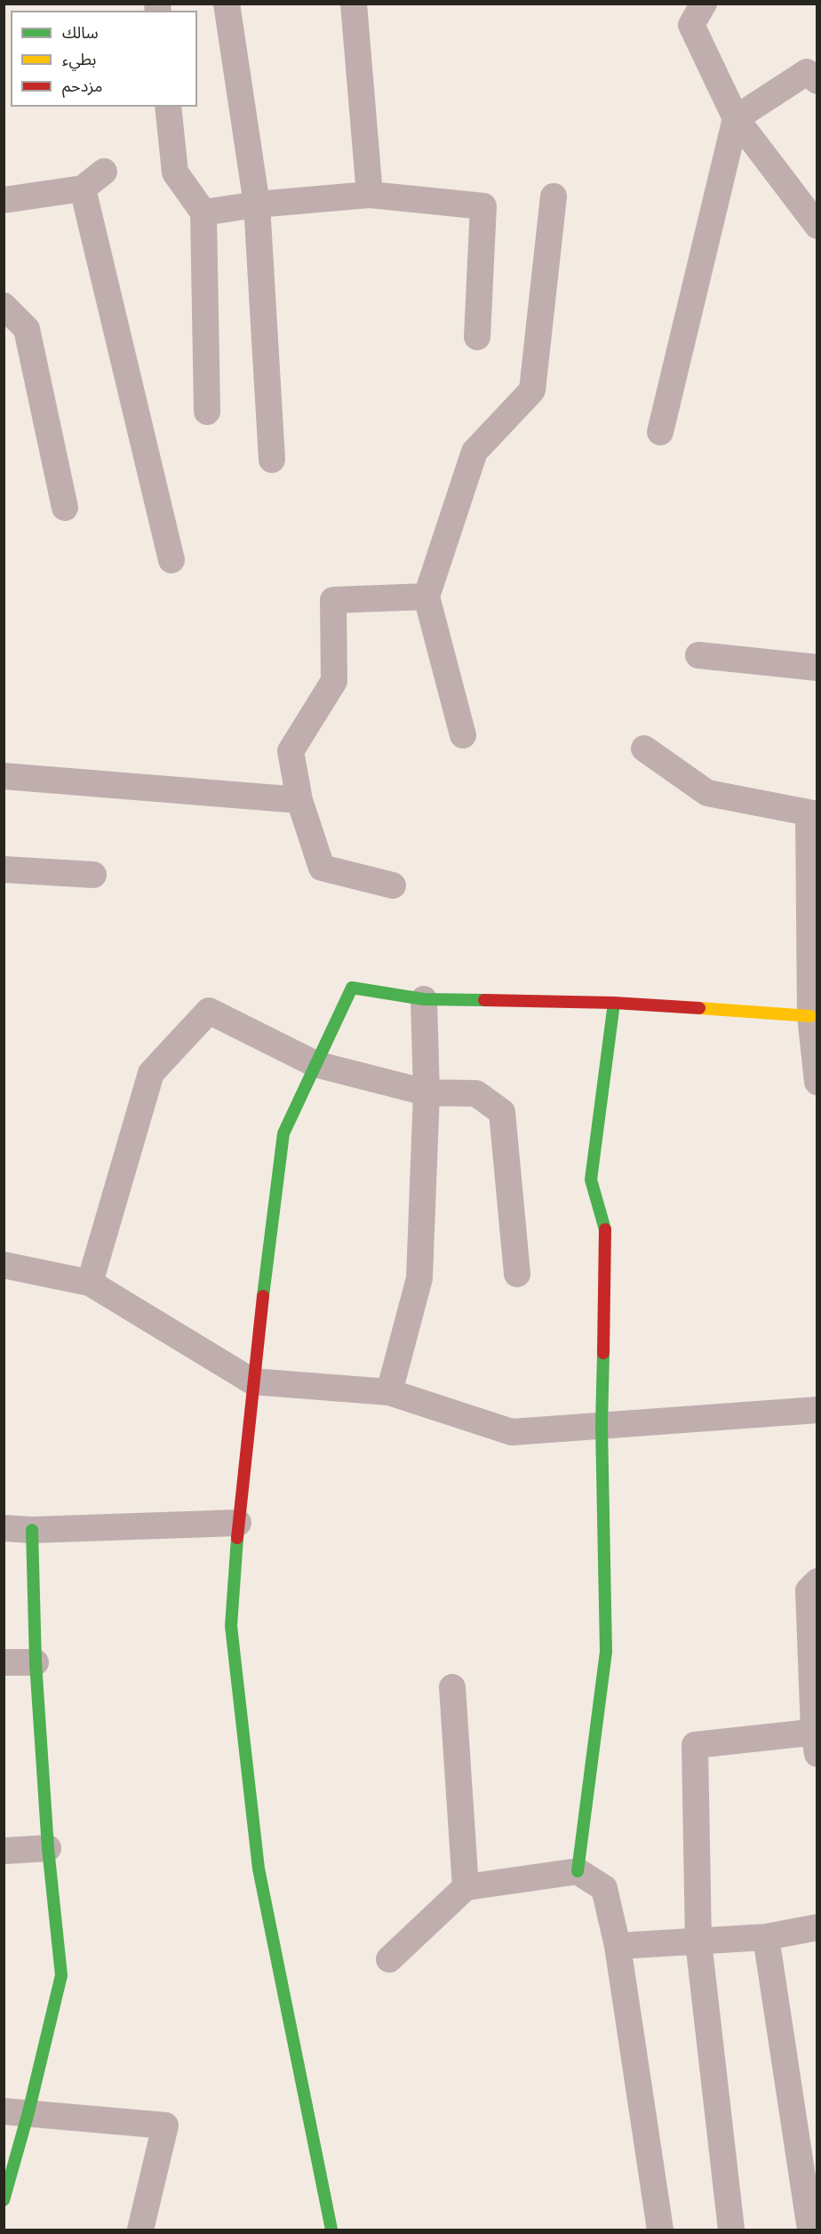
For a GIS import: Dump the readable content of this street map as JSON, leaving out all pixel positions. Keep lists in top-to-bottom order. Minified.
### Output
{"legend":["سالك","بطيء","مزدحم"]}
